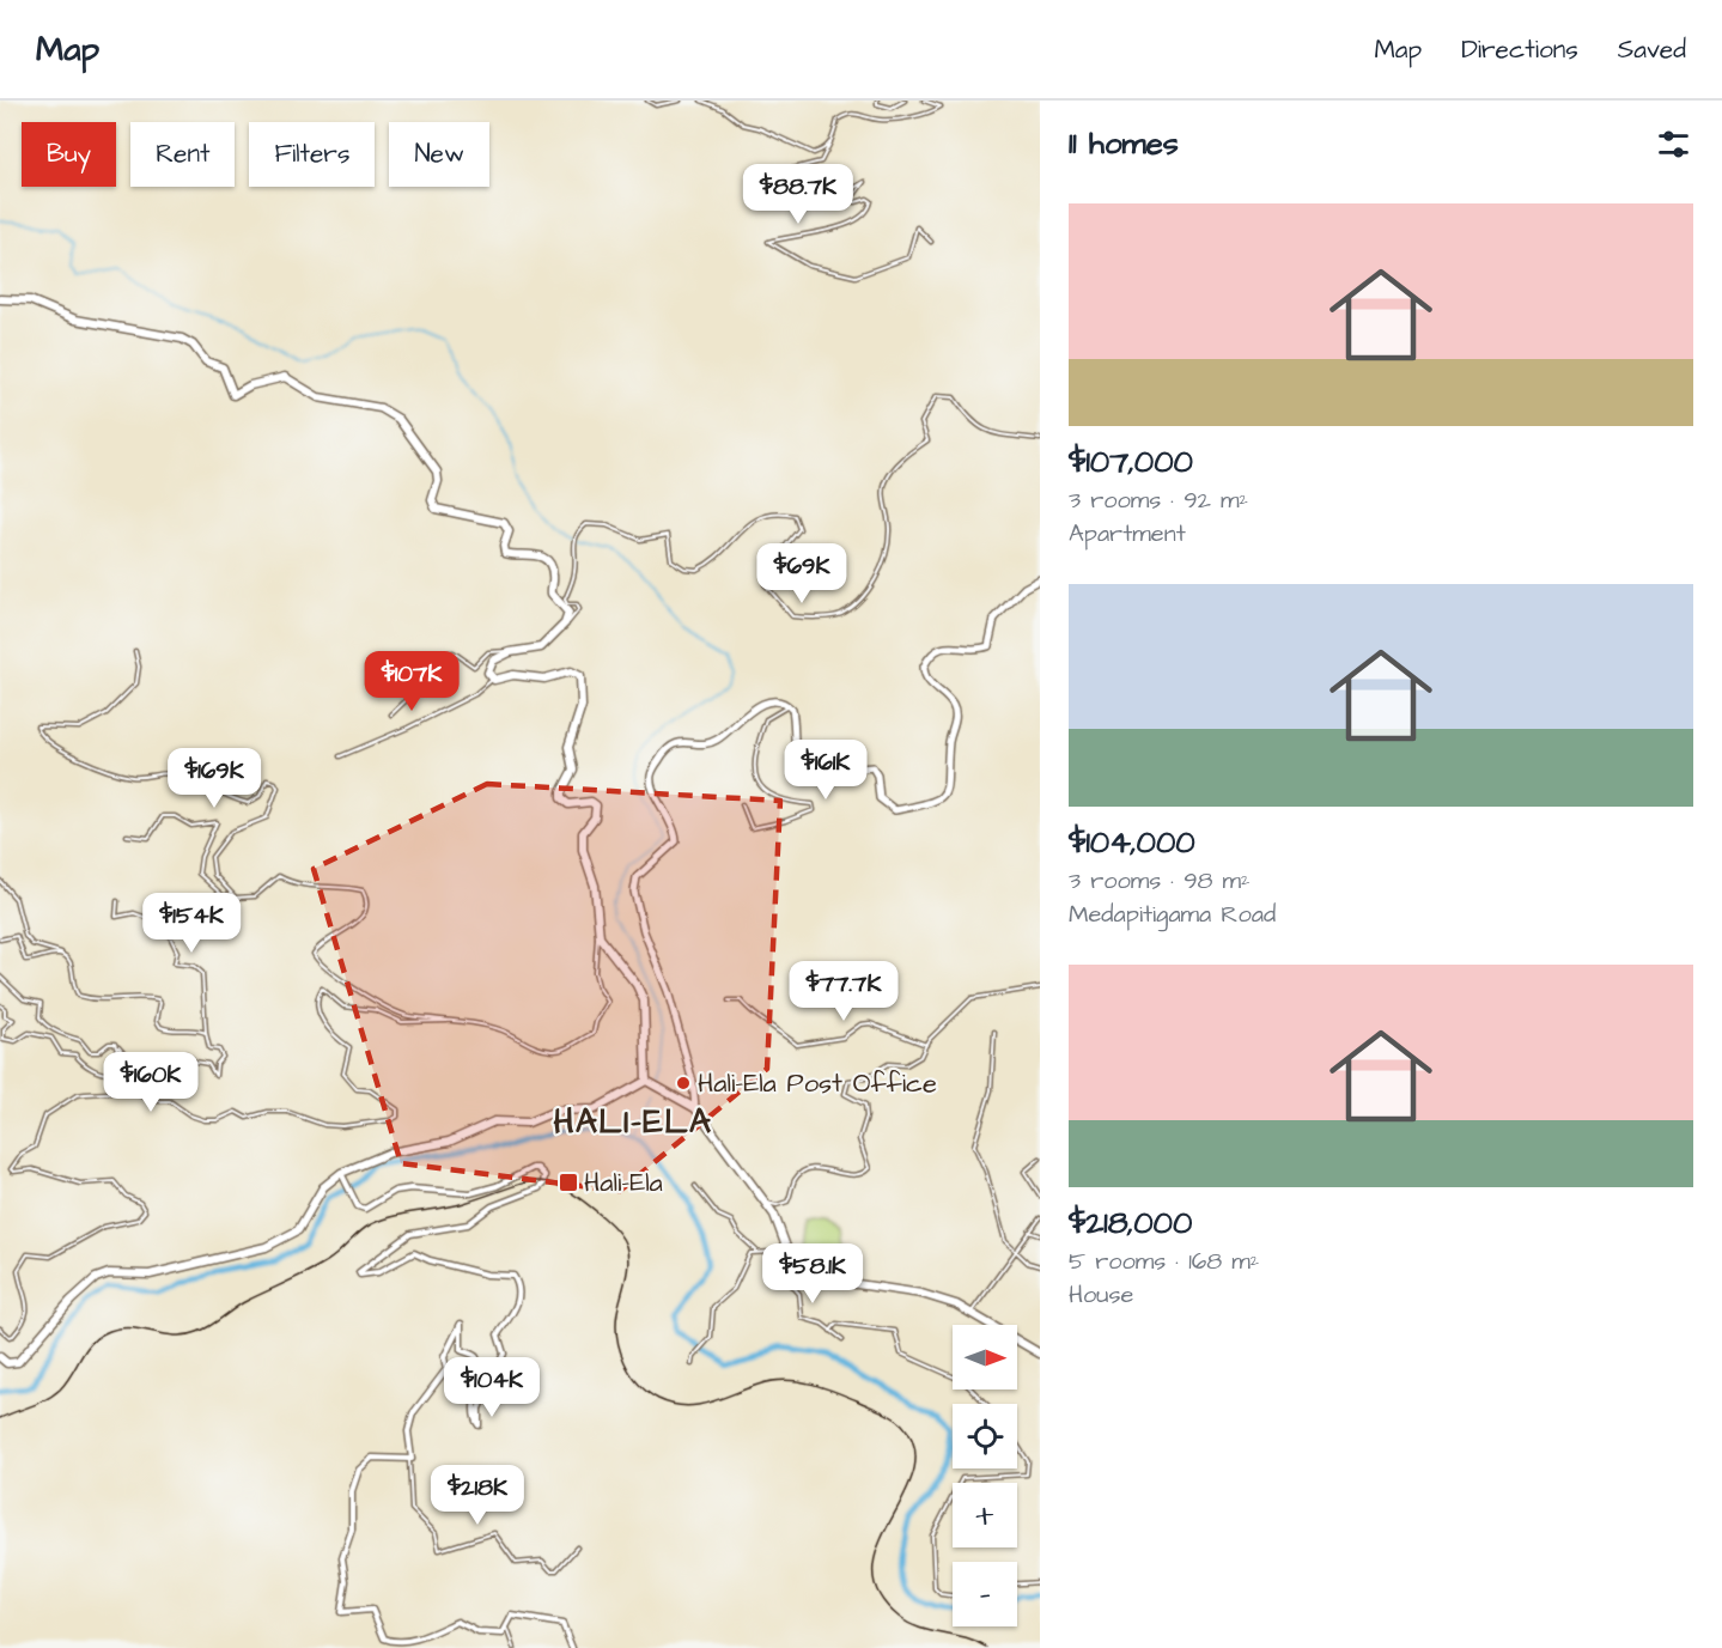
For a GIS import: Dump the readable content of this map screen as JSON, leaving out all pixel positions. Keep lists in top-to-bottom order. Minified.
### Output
{"districts":["HALI-ELA"],"places":{"other":["Hali-Ela Post Office"],"transit":["Hali-Ela"]},"north":"right","page":{"header":"Map","nav":["Map","Directions","Saved"],"heading":"11 homes","chip":["Buy","Rent","Filters","New"],"price":["$88.7K","$69K","$107K","$161K","$169K","$154K","$77.7K","$160K","$58.1K","$104K","$218K"],"list":[{"name":"$107,000","note":"3 rooms · 92 m² · Apartment"},{"name":"$104,000","note":"3 rooms · 98 m² · Medapitigama Road"},{"name":"$218,000","note":"5 rooms · 168 m² · House"}],"map_buttons":["+","−"]}}
